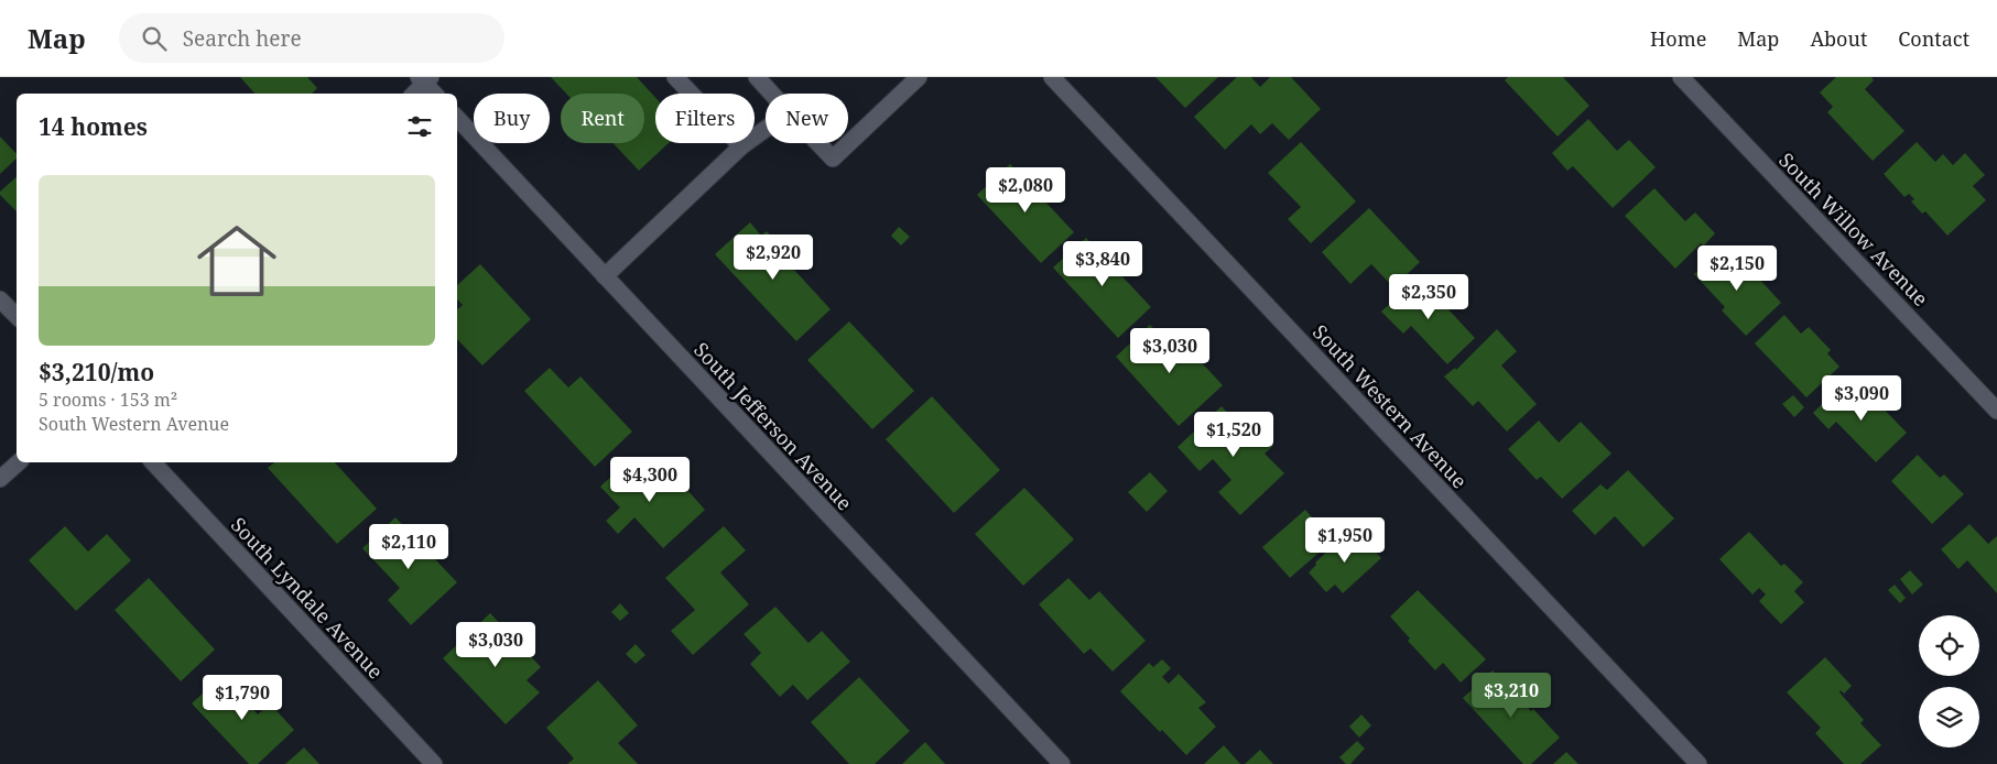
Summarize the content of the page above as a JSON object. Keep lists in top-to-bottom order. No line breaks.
{"streets":{"street":["South Willow Avenue","South Western Avenue","South Jefferson Avenue","South Lyndale Avenue"]},"page":{"header":"Map","search":"Search here","nav":["Home","Map","About","Contact"],"chip":["Buy","Rent","Filters","New"],"heading":"14 homes","list":[{"name":"$3,210/mo","note":"5 rooms · 153 m² · South Western Avenue"}],"price":["$2,080","$2,920","$3,840","$2,150","$2,350","$3,030","$3,090","$1,520","$4,300","$1,950","$2,110","$3,030","$3,210","$1,790"]}}
